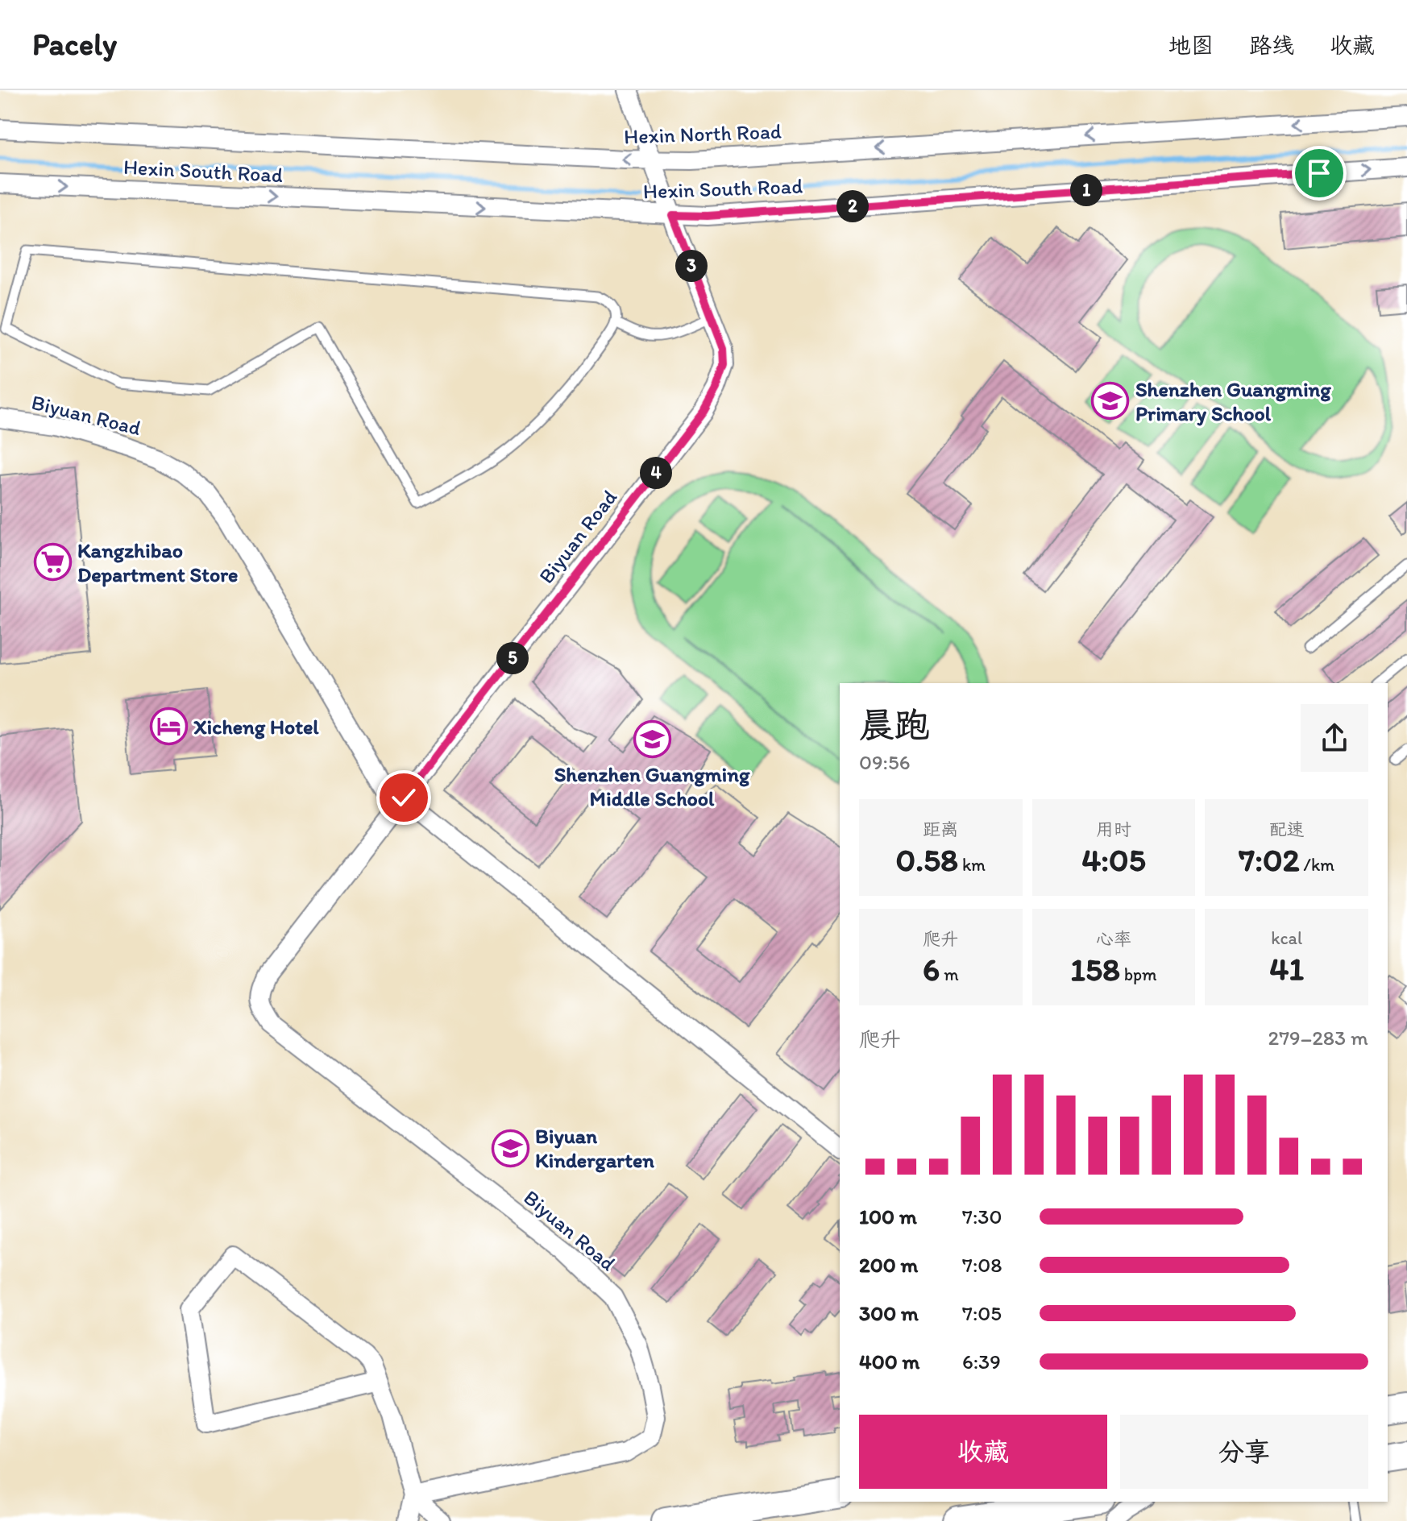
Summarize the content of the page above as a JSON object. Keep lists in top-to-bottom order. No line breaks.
{"streets":{"street":["Hexin North Road","Hexin South Road","Biyuan Road"]},"crossings":[["Hexin North Road","Biyuan Road"],["Hexin South Road","Biyuan Road"]],"one_way":["Hexin North Road","Hexin South Road"],"places":{"school or university":["Shenzhen Guangming Primary School","Shenzhen Guangming Middle School","Biyuan Kindergarten"],"supermarket":["Kangzhibao Department Store"],"hotel":["Xicheng Hotel"]},"page":{"header":"Pacely","nav":["地图","路线","收藏"],"pins":["1","2","3","4","5"],"heading":["晨跑","09:56"],"stats":[["距离","0.58 km"],["用时","4:05"],["配速","7:02 /km"],["爬升","6 m"],["心率","158 bpm"],["kcal","41"]],"chart":["爬升","279–283 m"],"list":[{"name":"100 m","note":"7:30"},{"name":"200 m","note":"7:08"},{"name":"300 m","note":"7:05"},{"name":"400 m","note":"6:39"}],"buttons":["收藏","分享"]}}
